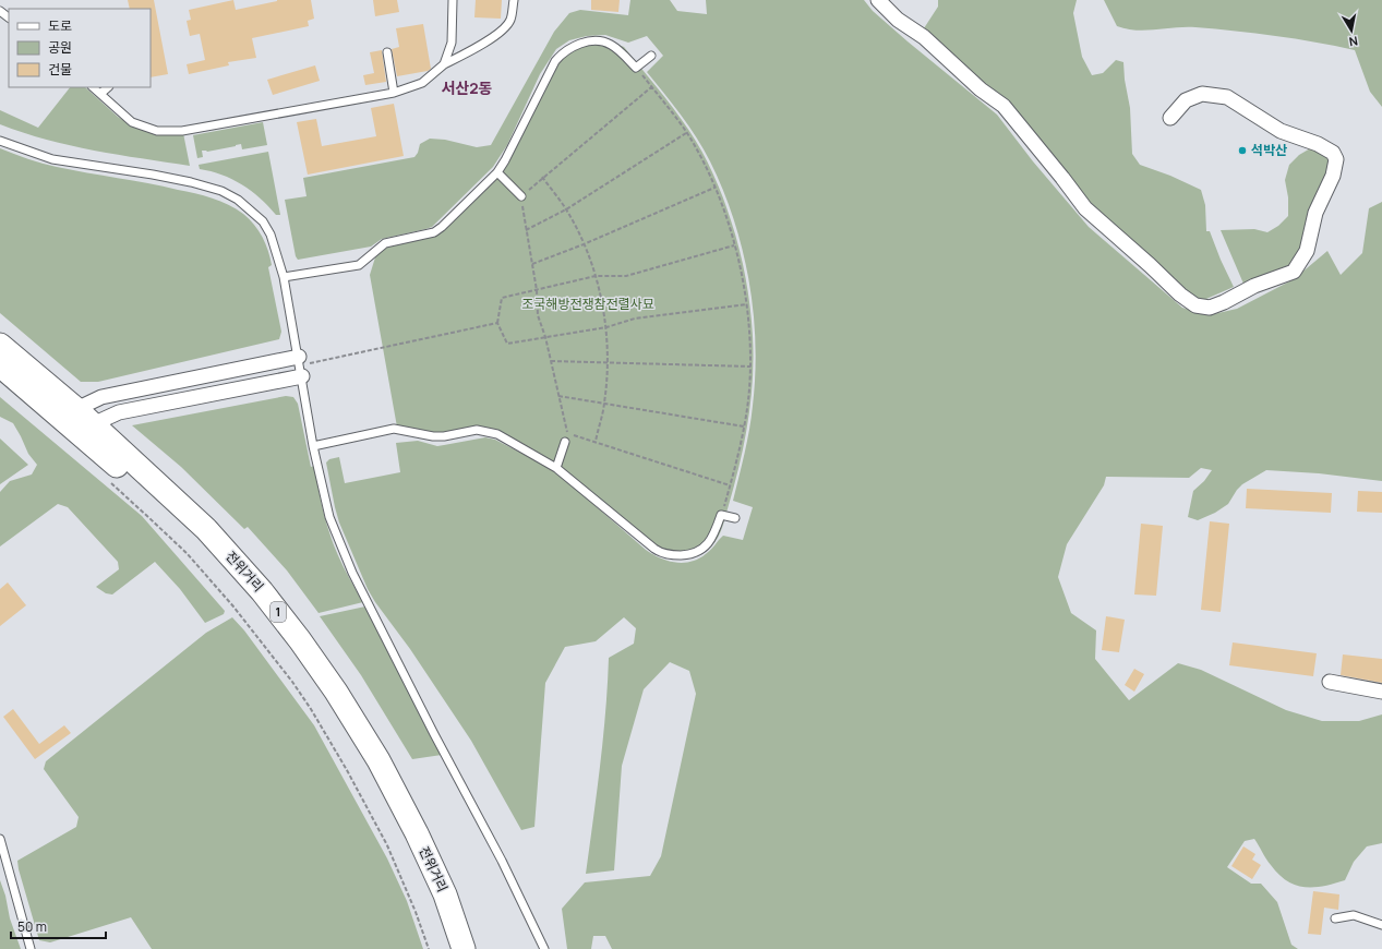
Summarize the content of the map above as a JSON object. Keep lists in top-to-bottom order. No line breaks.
{"streets":{"main road":["전위거리","1"]},"districts":["서산2동"],"parks":["조국해방전쟁참전렬사묘"],"places":["석박산"],"legend":["도로","공원","건물"],"scale_bar":"50 m","north":"bottom"}
